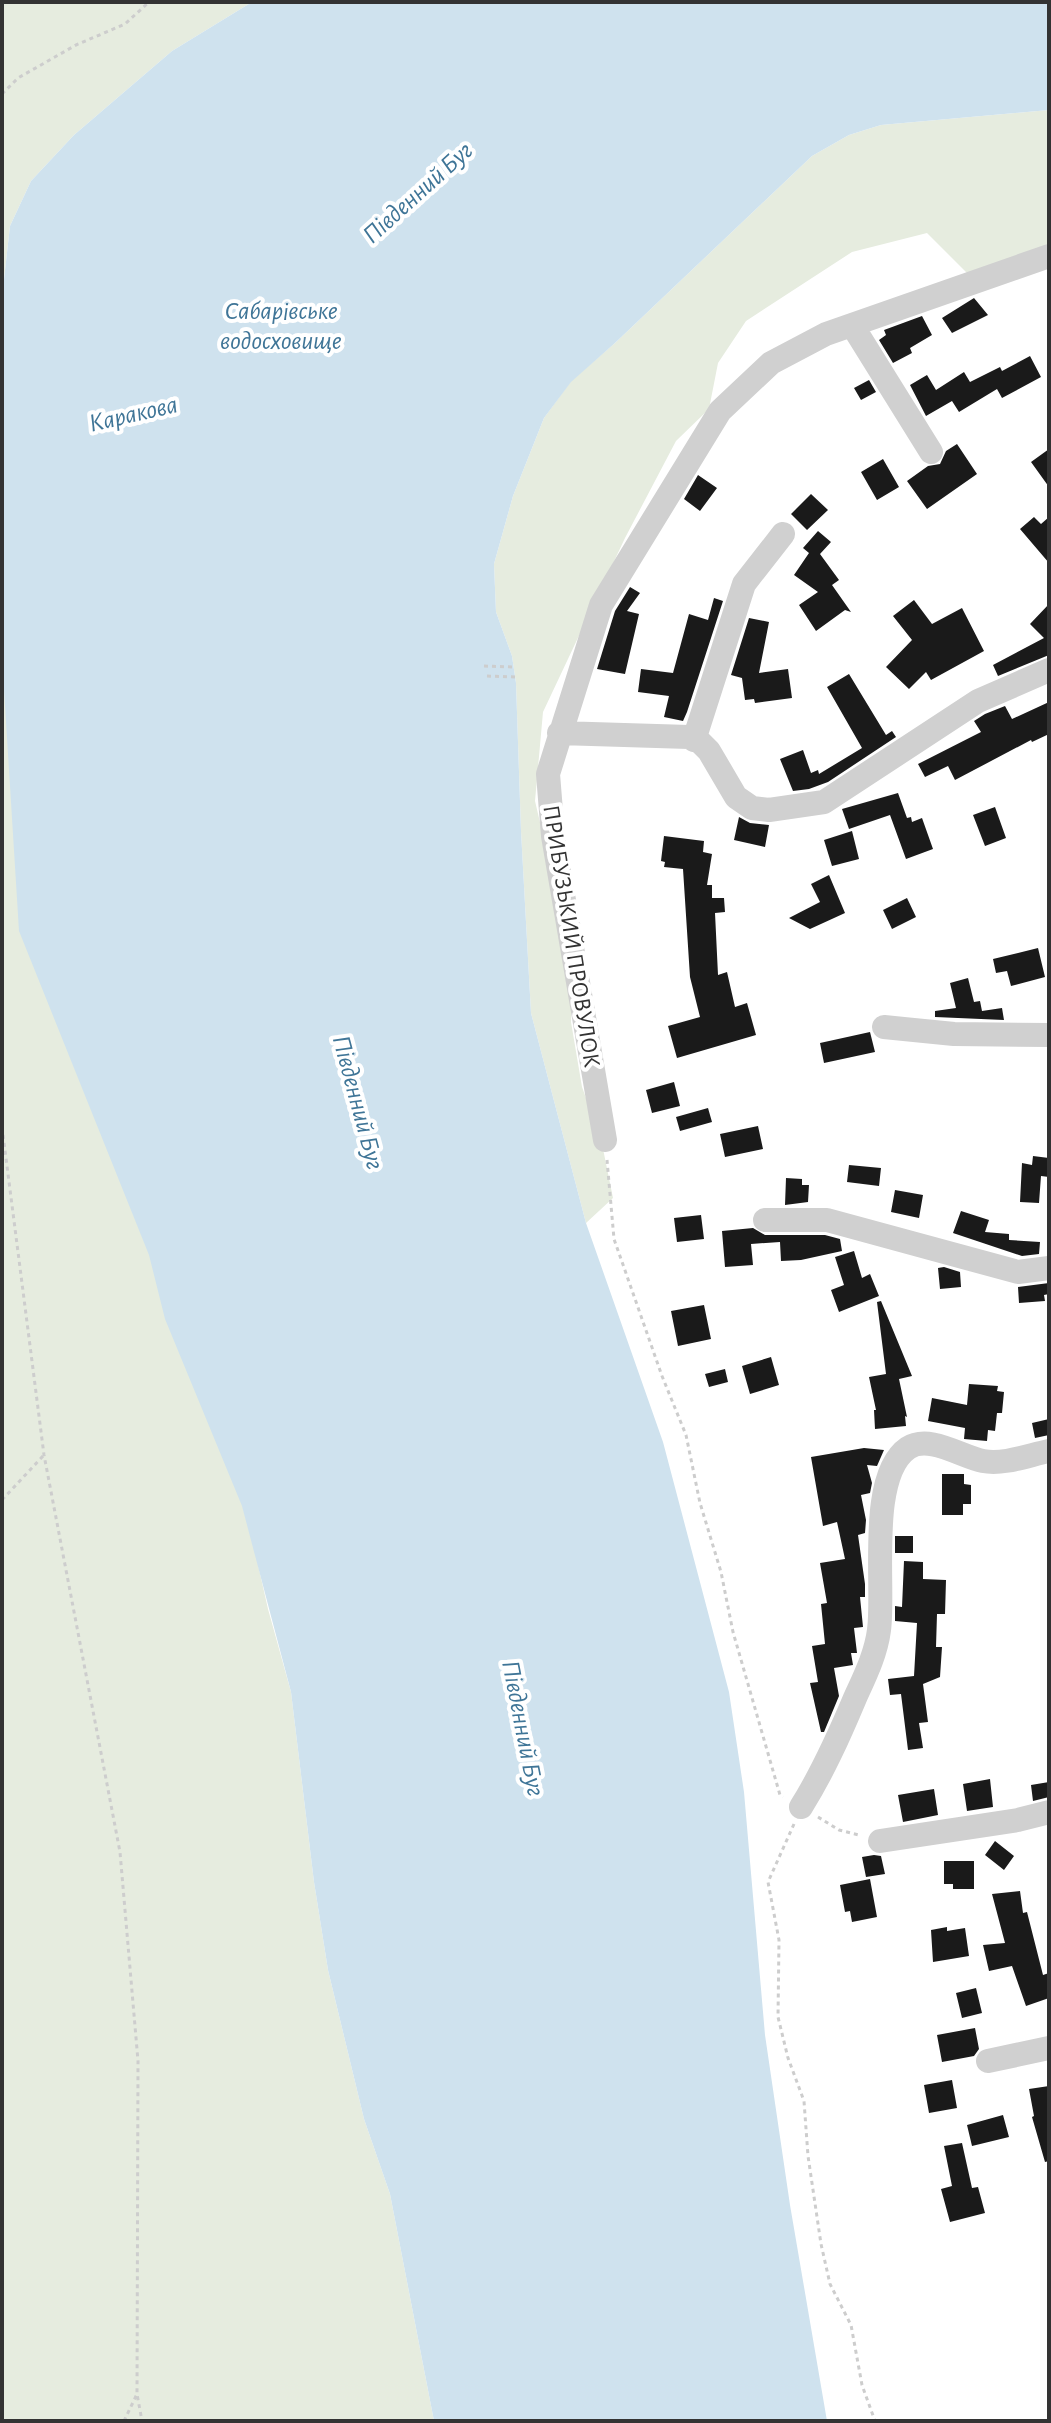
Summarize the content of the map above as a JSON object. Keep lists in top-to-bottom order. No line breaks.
{"streets":{"street":["ПРИБУЗЬКИЙ ПРОВУЛОК"]},"water":["Південний Буг","Сабарівське водосховище","Каракова"]}
